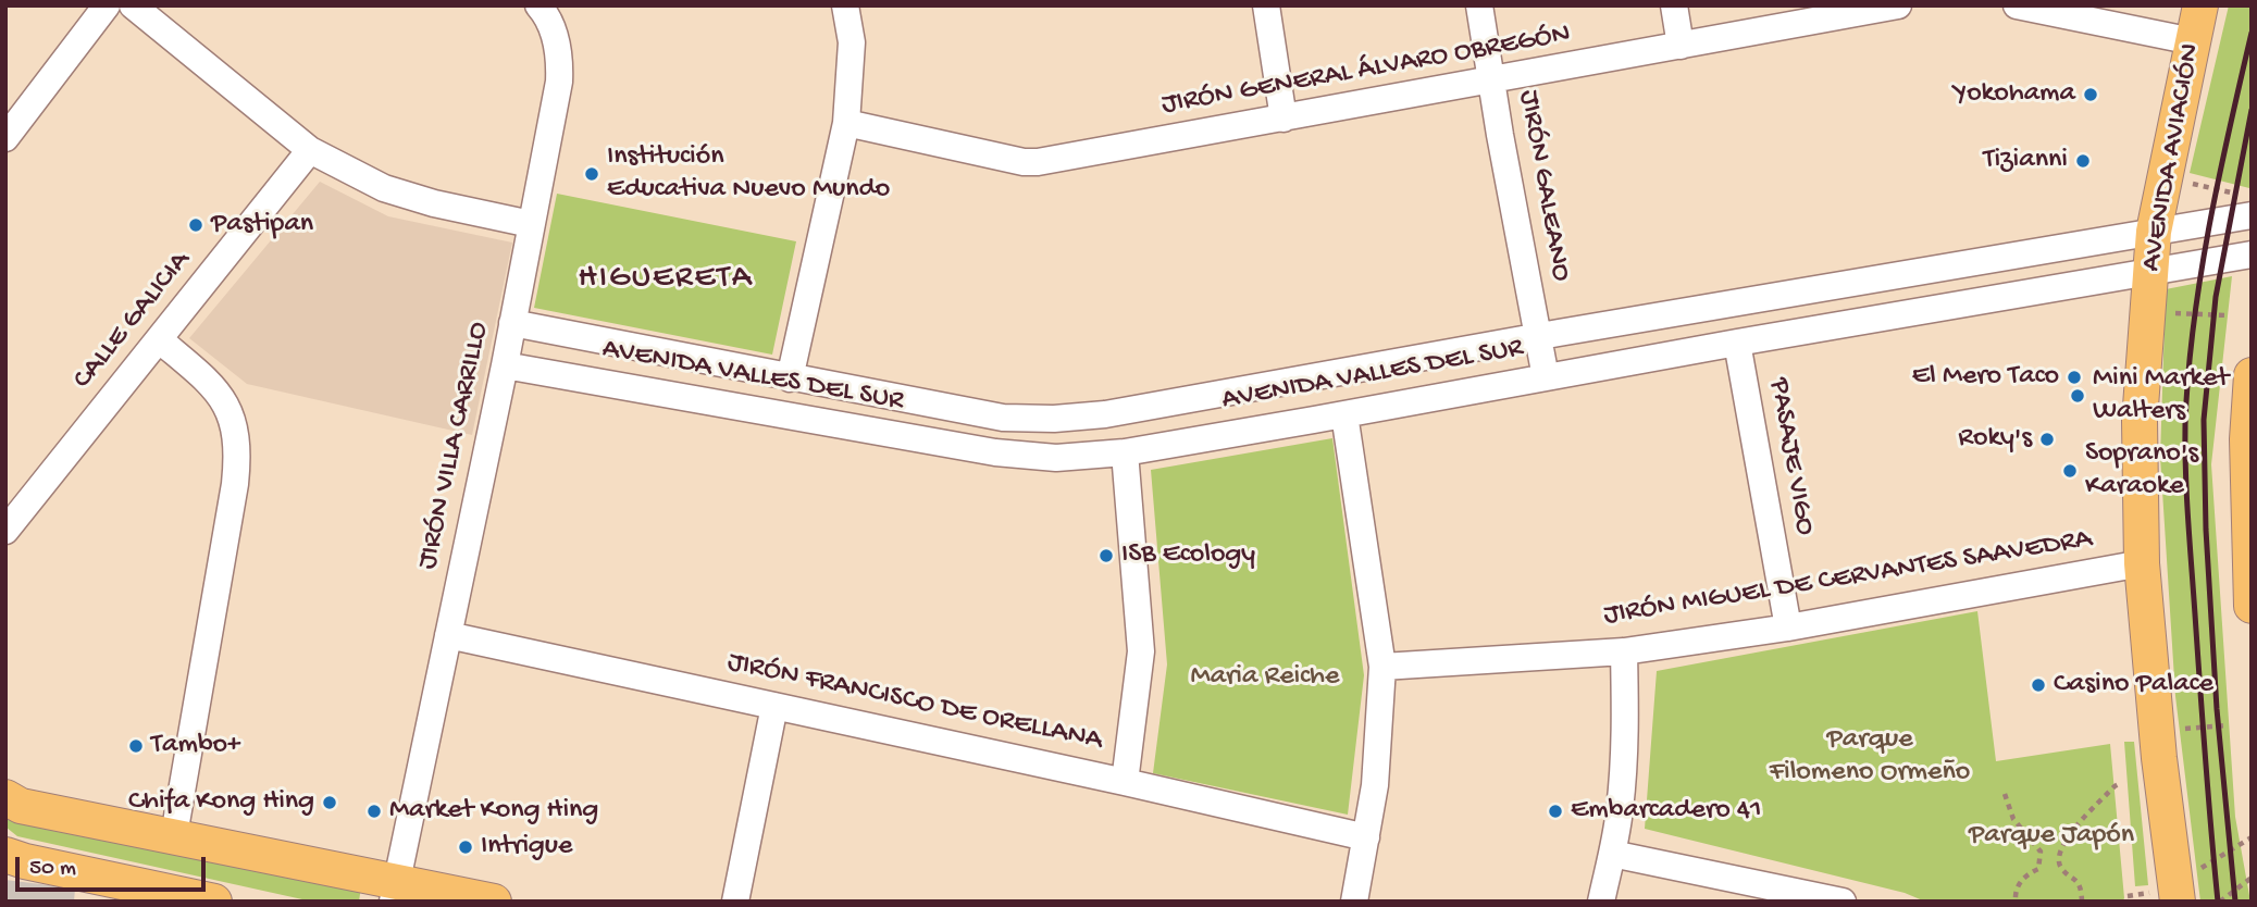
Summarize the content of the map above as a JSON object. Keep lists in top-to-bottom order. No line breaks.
{"streets":{"main road":["AVENIDA AVIACIÓN"],"street":["JIRÓN GENERAL ÁLVARO OBREGÓN","JIRÓN GALEANO","CALLE GALICIA","AVENIDA VALLES DEL SUR","JIRÓN VILLA CARRILLO","PASAJE VIGO","JIRÓN MIGUEL DE CERVANTES SAAVEDRA","JIRÓN FRANCISCO DE ORELLANA"]},"crossings":[["JIRÓN GENERAL ÁLVARO OBREGÓN","JIRÓN GALEANO"],["AVENIDA AVIACIÓN","AVENIDA VALLES DEL SUR"],["AVENIDA AVIACIÓN","JIRÓN MIGUEL DE CERVANTES SAAVEDRA"],["JIRÓN GALEANO","AVENIDA VALLES DEL SUR"],["AVENIDA VALLES DEL SUR","JIRÓN VILLA CARRILLO"],["AVENIDA VALLES DEL SUR","PASAJE VIGO"],["JIRÓN VILLA CARRILLO","JIRÓN FRANCISCO DE ORELLANA"],["PASAJE VIGO","JIRÓN MIGUEL DE CERVANTES SAAVEDRA"]],"districts":["HIGUERETA"],"parks":["Maria Reiche","Parque Filomeno Ormeño","Parque Japón"],"places":["Yokohama","Tizianni","Institución Educativa Nuevo Mundo","Pastipan","El Mero Taco","Mini Market Walters","Roky's","Soprano's Karaoke","ISB Ecology","Casino Palace","Tambo+","Chifa Kong Hing","Market Kong Hing","Embarcadero 41","Intrigue"],"scale_bar":"50 m"}
